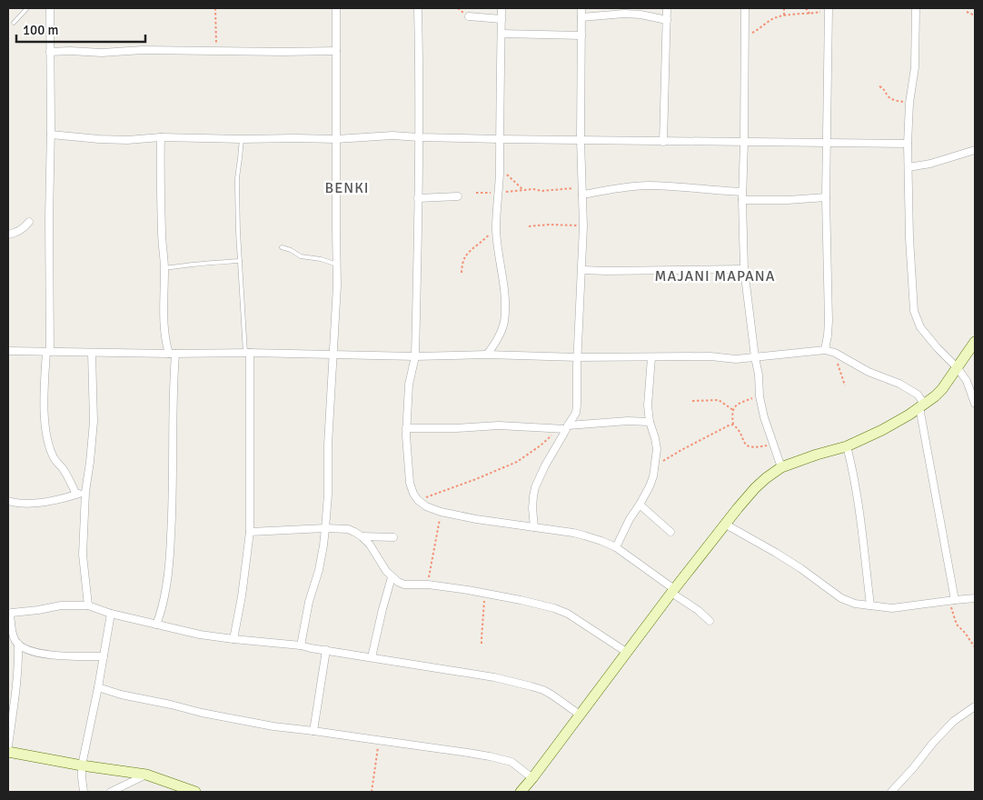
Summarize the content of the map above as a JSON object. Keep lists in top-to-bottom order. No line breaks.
{"districts":["BENKI","MAJANI MAPANA"],"scale_bar":"100 m"}
